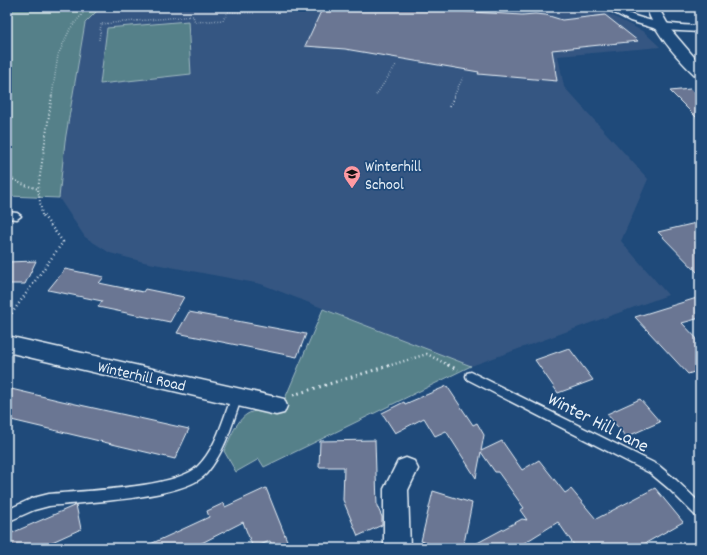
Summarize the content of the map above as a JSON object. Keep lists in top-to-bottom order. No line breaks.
{"streets":{"street":["Winterhill Road"],"lane":["Winter Hill Lane"]},"places":{"school or university":["Winterhill School"]}}
